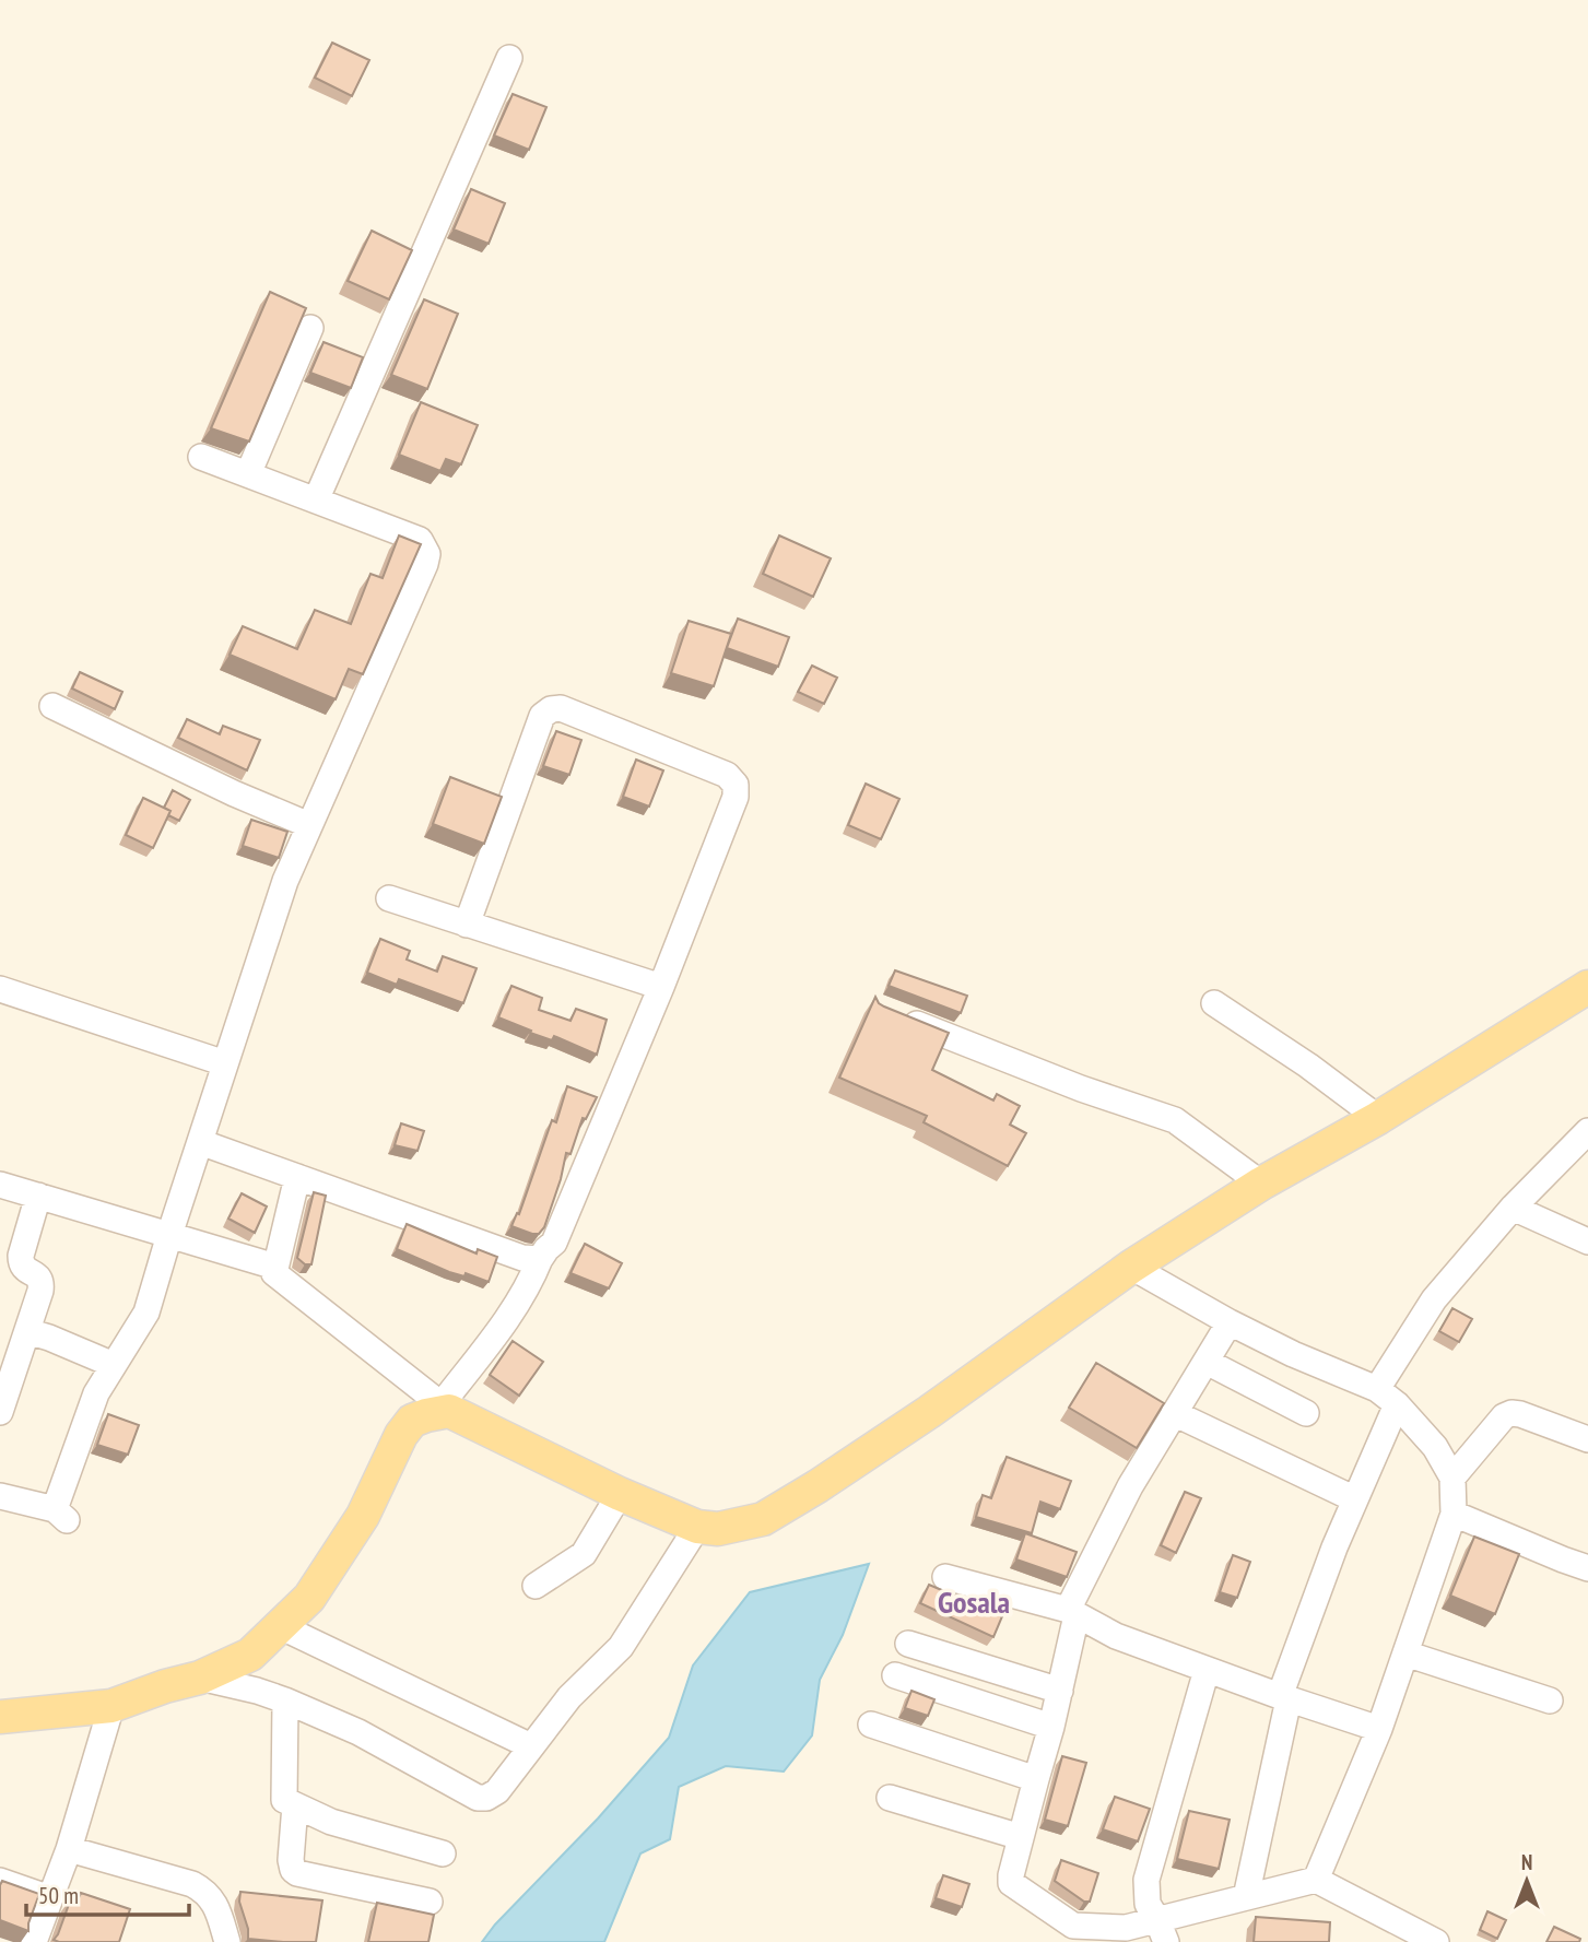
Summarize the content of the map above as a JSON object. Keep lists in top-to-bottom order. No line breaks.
{"districts":["Gosala"],"scale_bar":"50 m","north":"top"}
